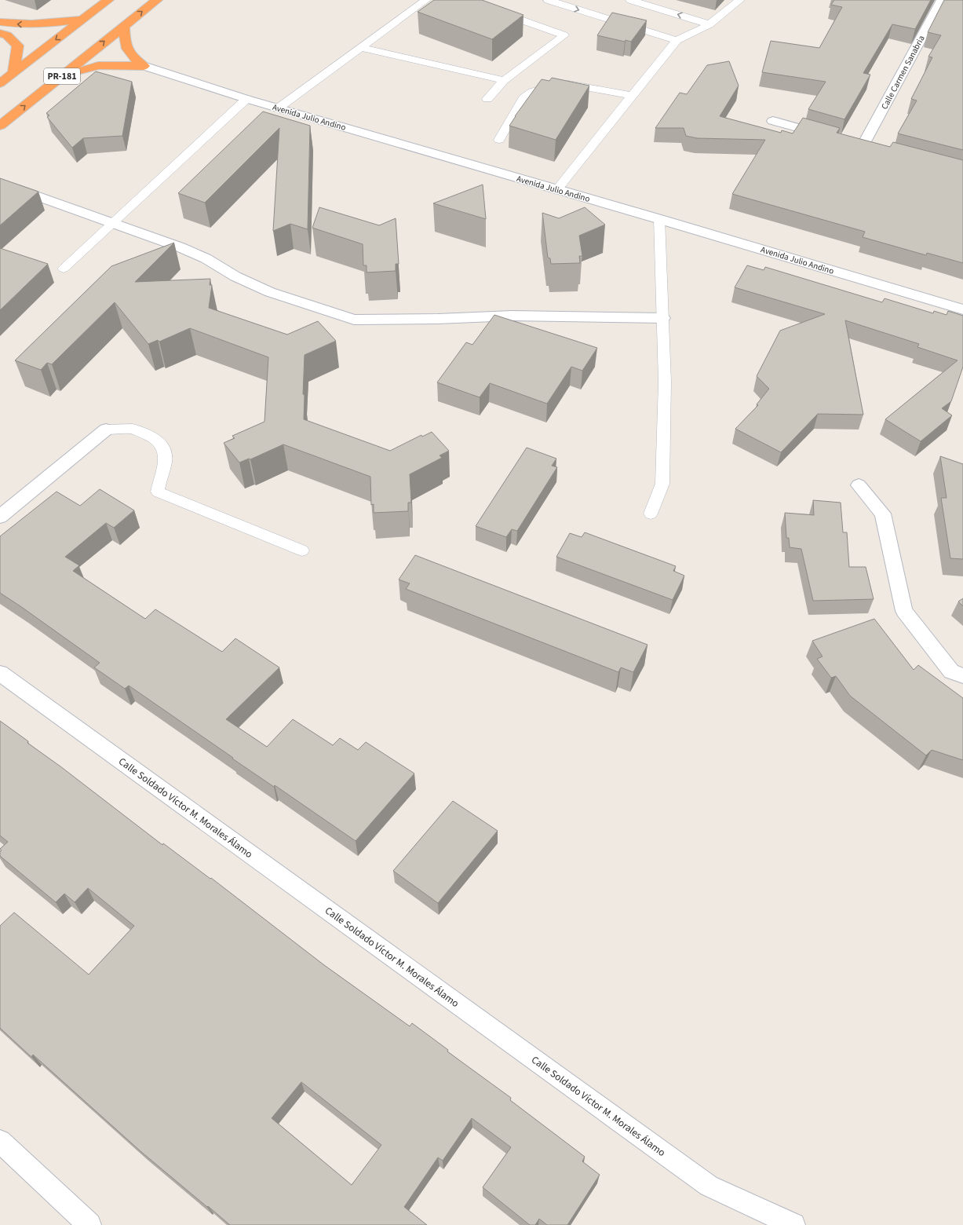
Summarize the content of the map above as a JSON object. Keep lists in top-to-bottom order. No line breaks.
{"streets":{"highway":["PR-181"],"street":["Calle Carmen Sanabria","Avenida Julio Andino","Calle Soldado Víctor M. Morales Álamo"]}}
